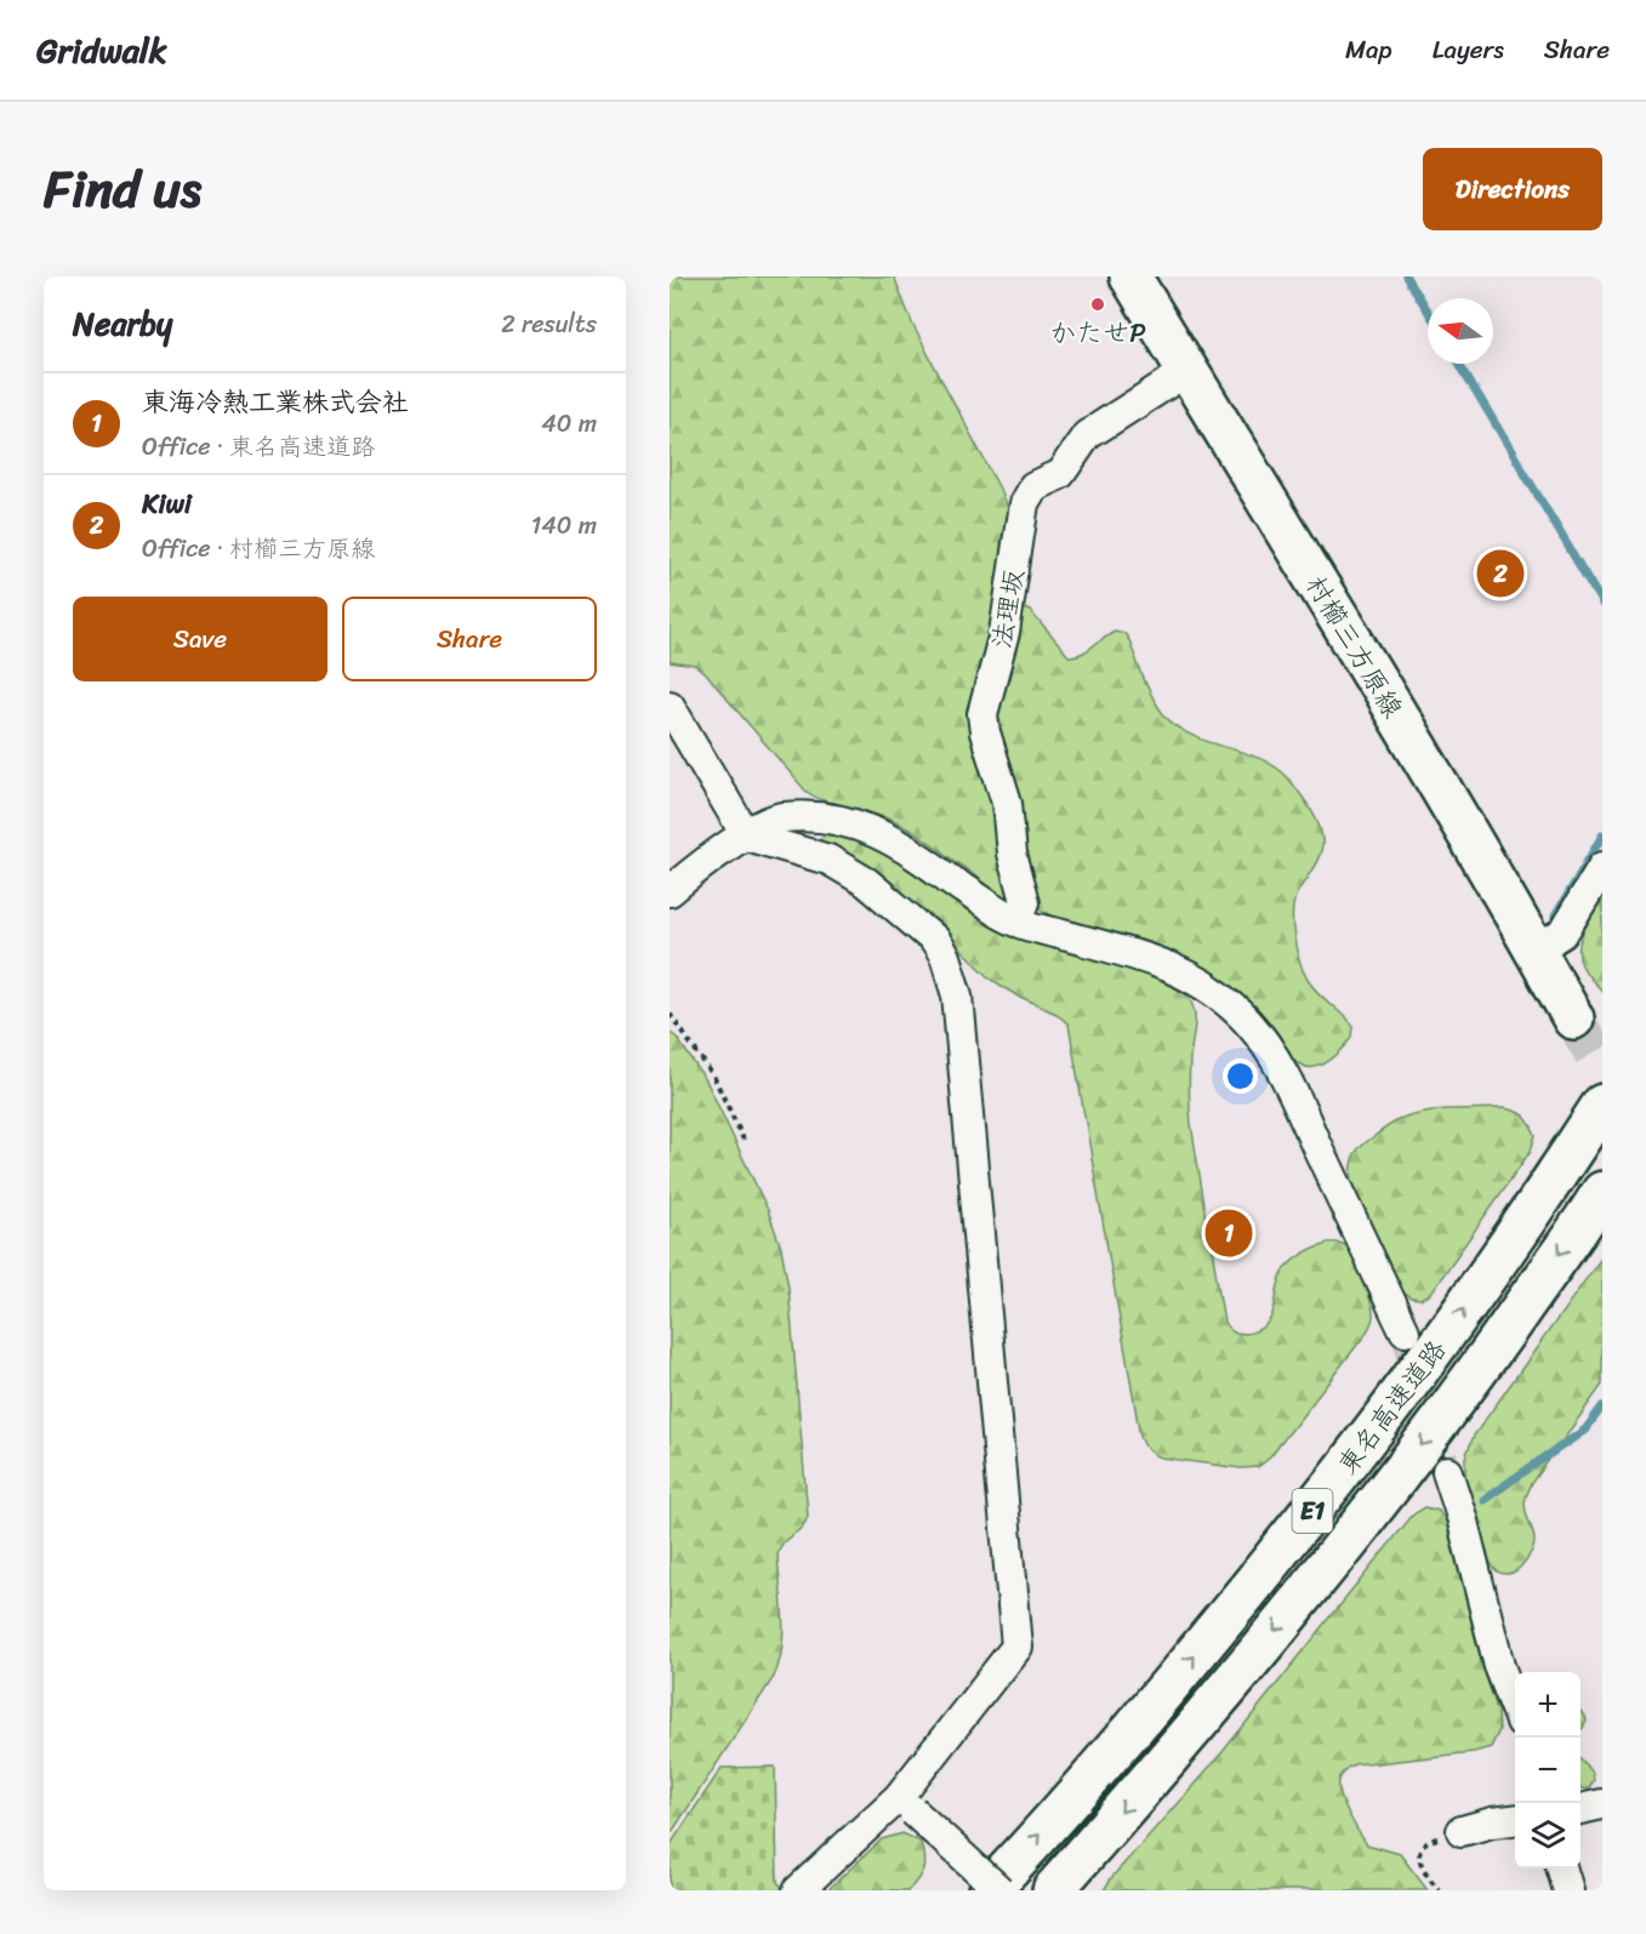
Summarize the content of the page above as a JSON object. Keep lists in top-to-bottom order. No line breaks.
{"streets":{"main road":["村櫛三方原線","東名高速道路","E1"],"street":["法理坂"]},"crossings":[["法理坂","村櫛三方原線"]],"places":["かたせP"],"north":"left","page":{"header":"Gridwalk","nav":["Map","Layers","Share"],"title":"Find us","buttons":["Directions",["Save","Share"]],"heading":["Nearby","2 results"],"list":[{"mark":"1","name":"東海冷熱工業株式会社","note":"Office · 東名高速道路","value":"40 m"},{"mark":"2","name":"Kiwi","note":"Office · 村櫛三方原線","value":"140 m"}],"pins":["2","1"],"map_buttons":["+","−"]}}
